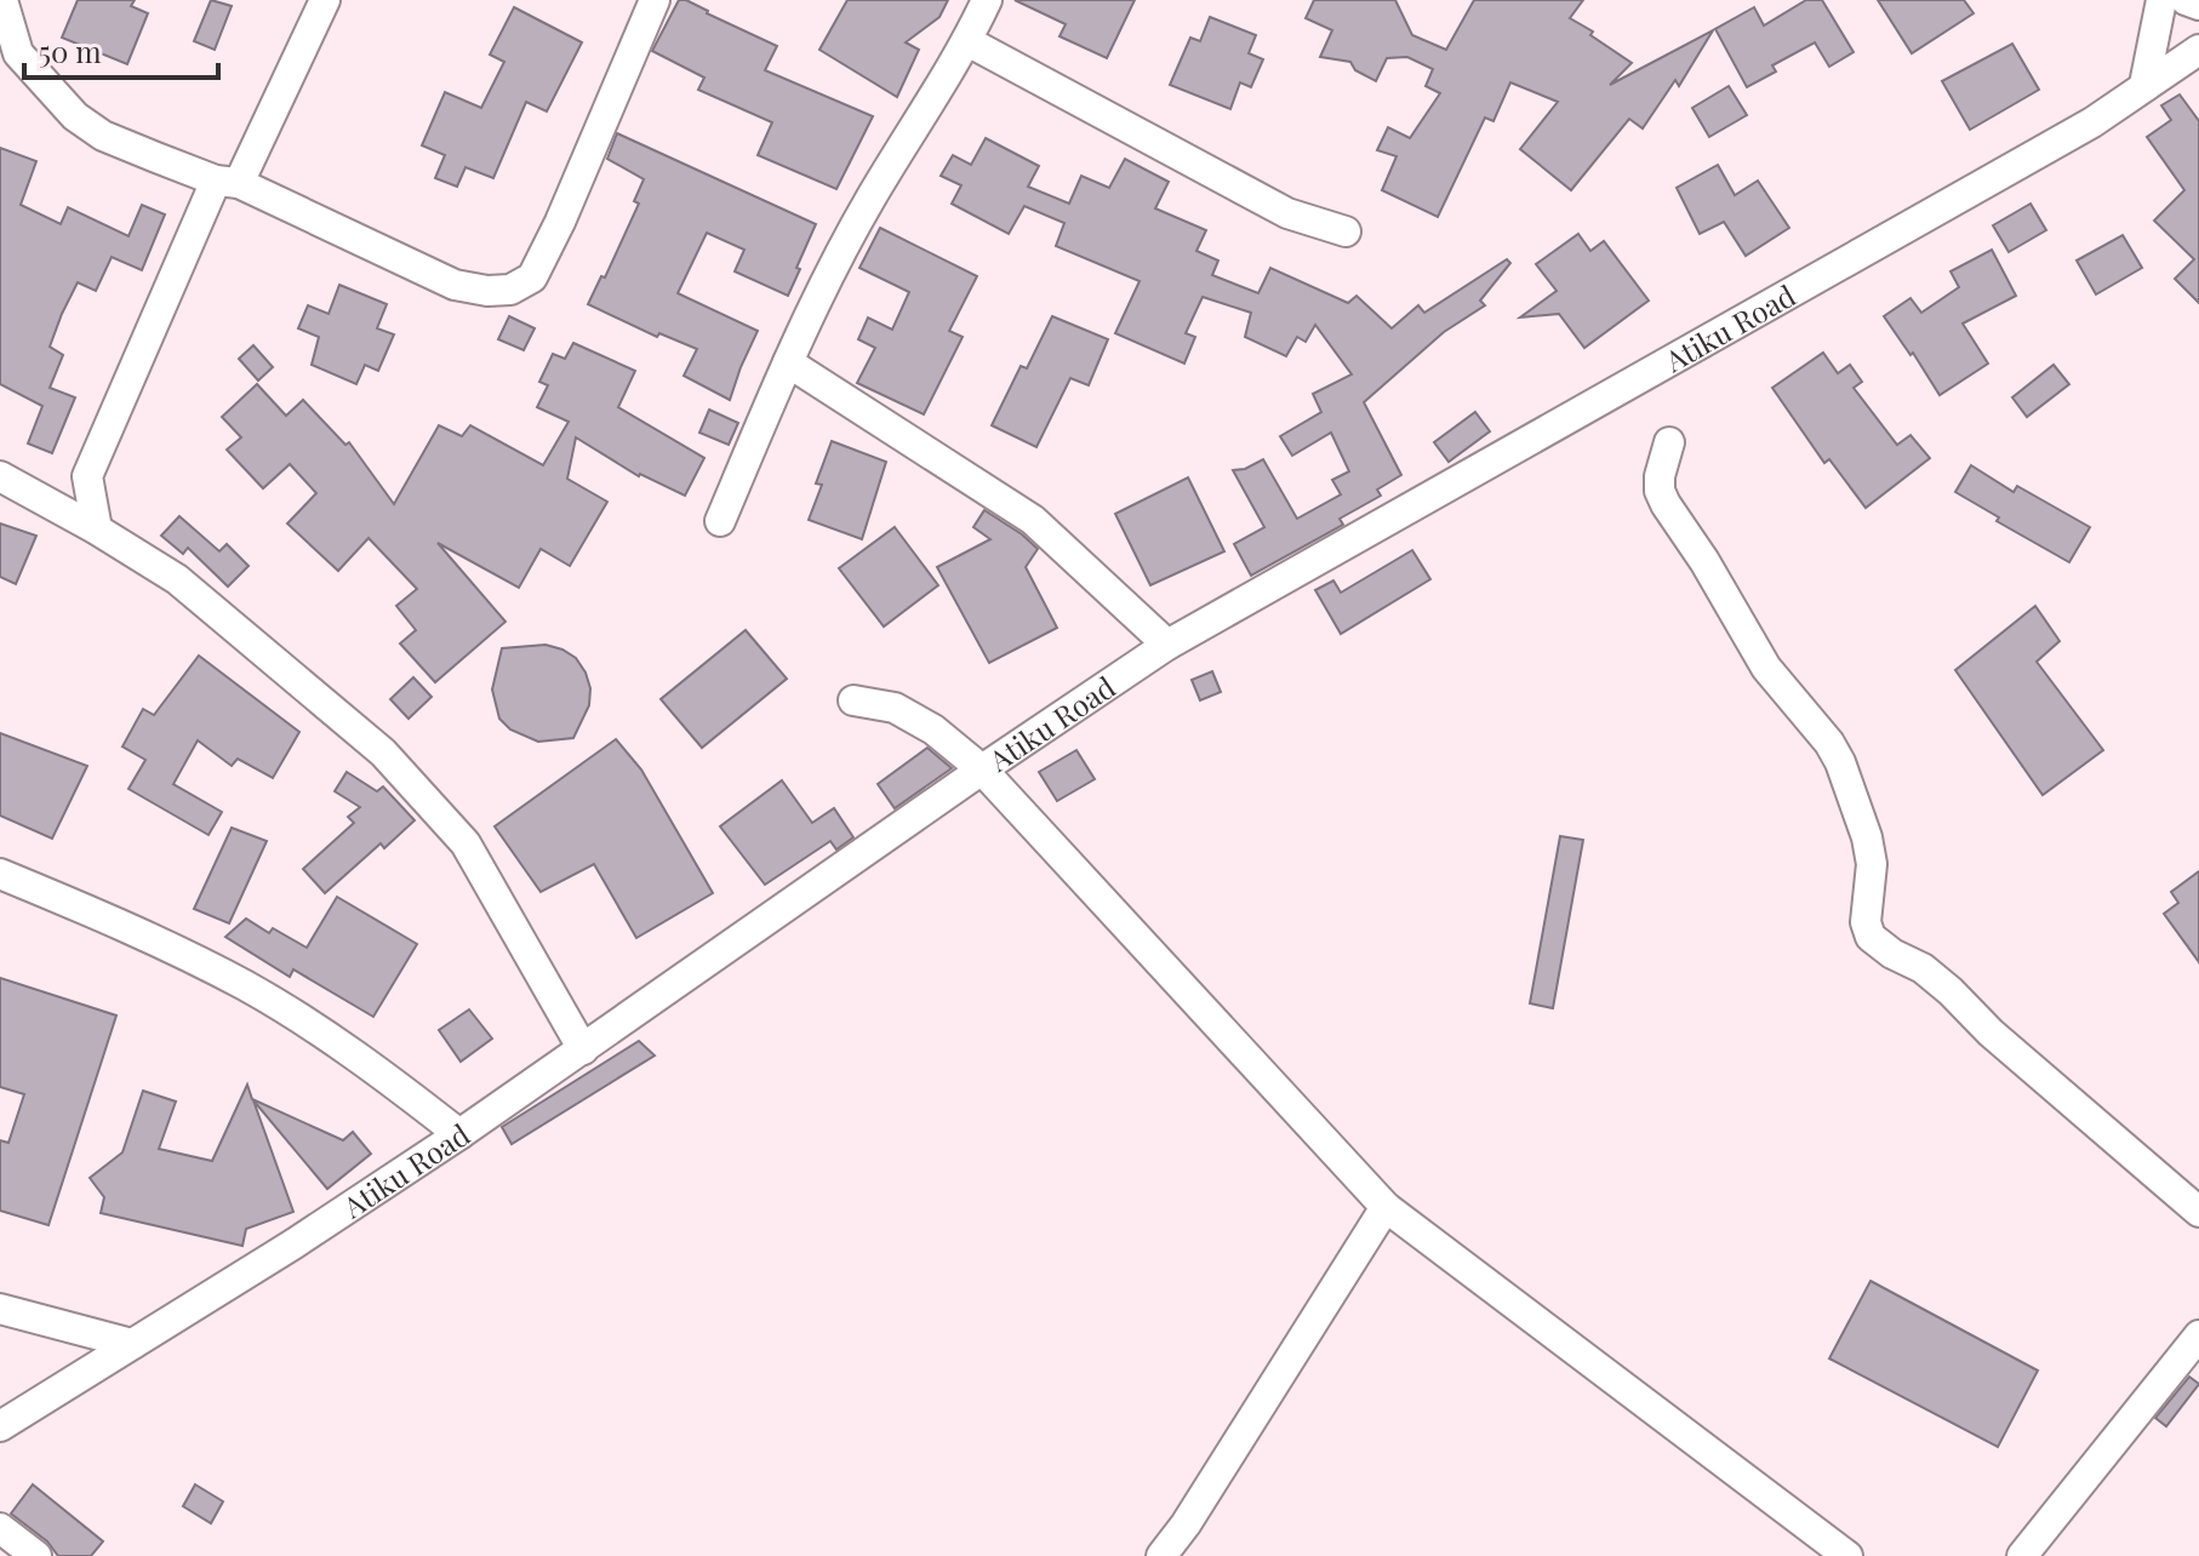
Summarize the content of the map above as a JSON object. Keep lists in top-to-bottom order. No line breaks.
{"streets":{"street":["Atiku Road"]},"scale_bar":"50 m"}
